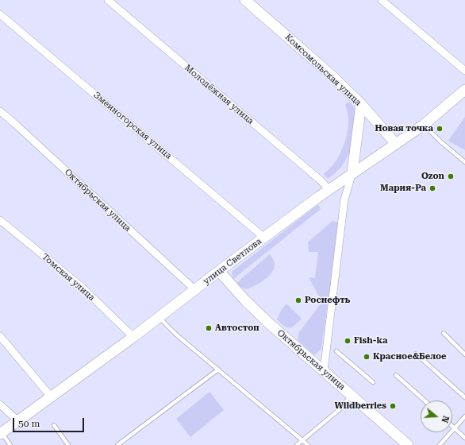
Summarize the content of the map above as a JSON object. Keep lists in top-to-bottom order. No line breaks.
{"streets":{"main road":["Комсомольская улица","Октябрьская улица","улица Светлова"],"street":["Молодёжная улица","Змеиногорская улица","Томская улица"]},"crossings":[["Комсомольская улица","улица Светлова"],["Молодёжная улица","улица Светлова"],["Змеиногорская улица","улица Светлова"],["Октябрьская улица","улица Светлова"],["улица Светлова","Томская улица"]],"places":["Новая точка","Ozon","Мария-Ра","Роснефть","Автостоп","Fish-ka","Красное&Белое","Wildberries"],"scale_bar":"50 m","north":"right"}
